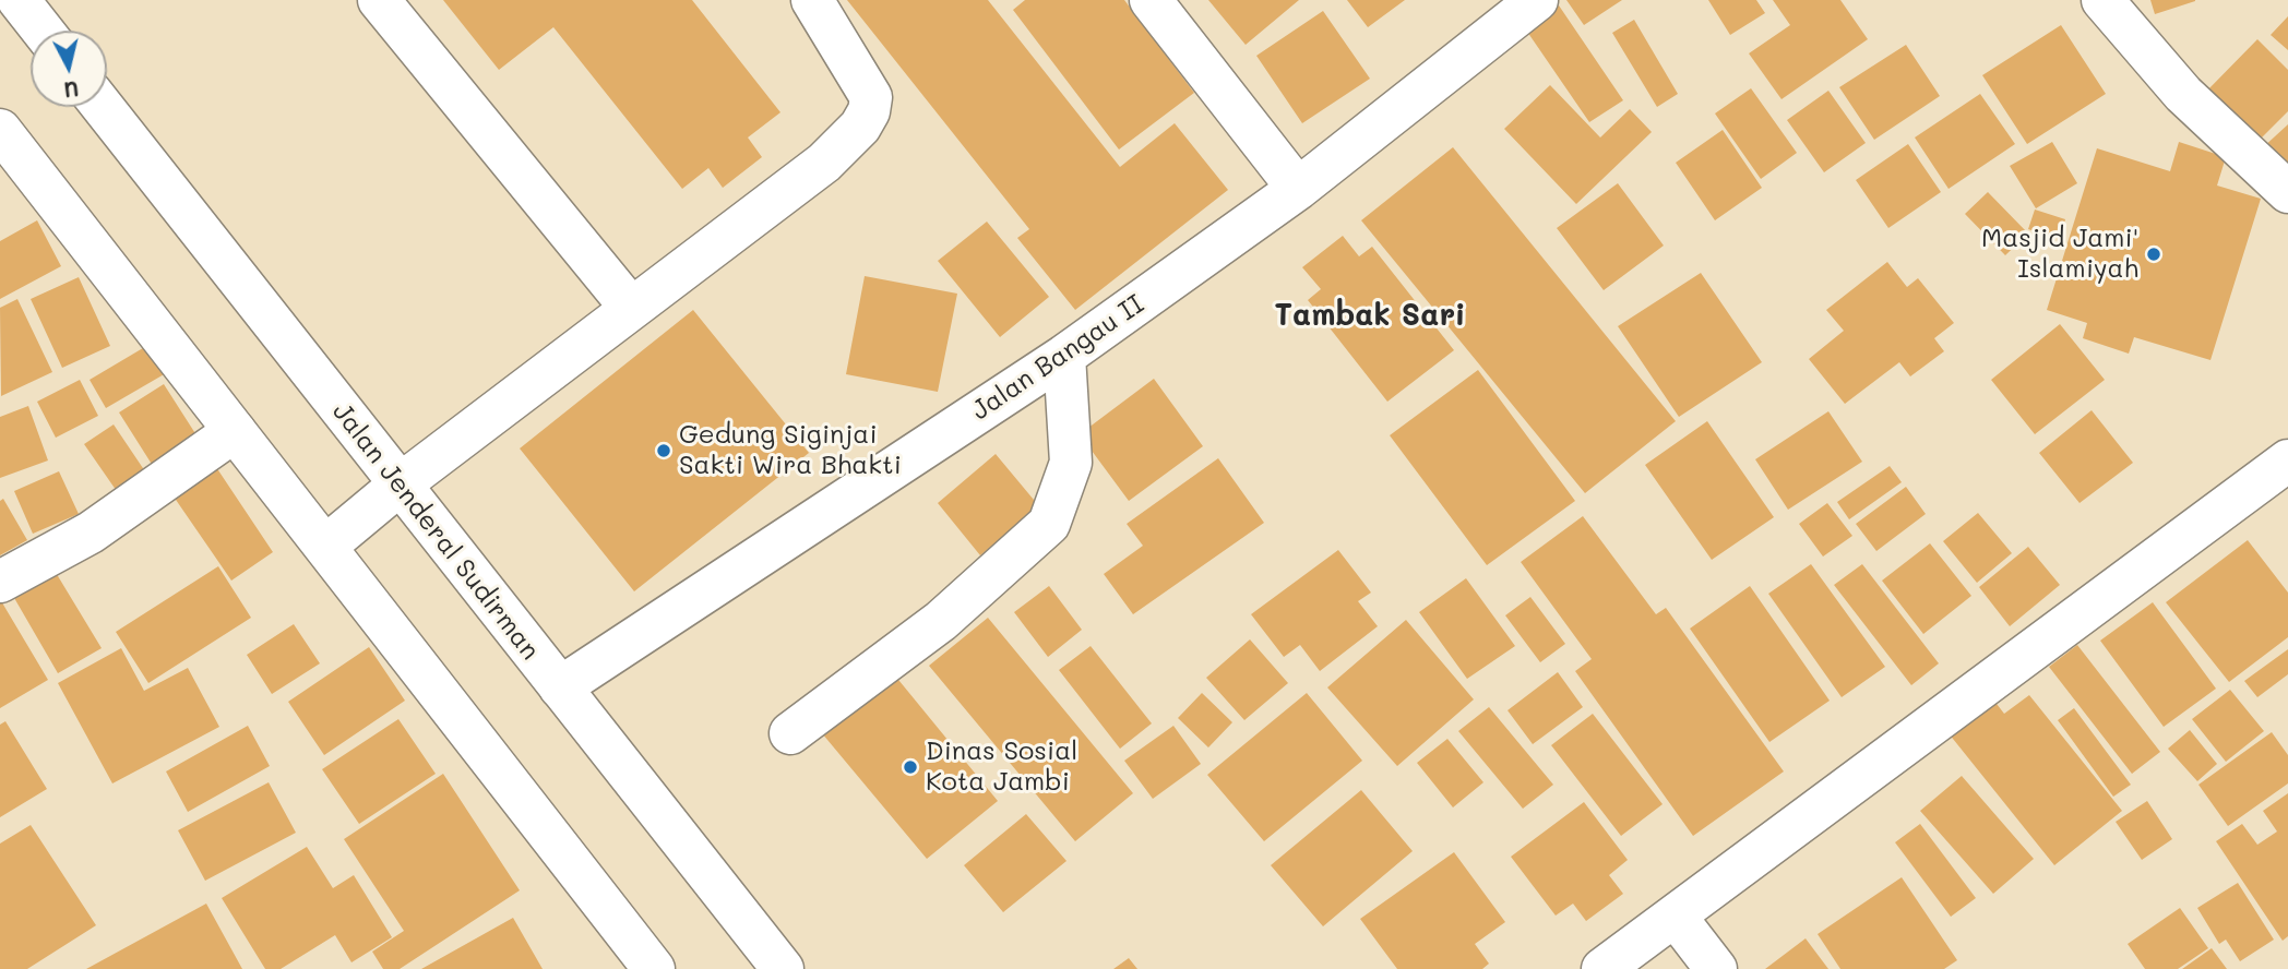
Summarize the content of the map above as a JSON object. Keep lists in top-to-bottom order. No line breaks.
{"streets":{"main road":["Jalan Bangau II","Jalan Jenderal Sudirman"]},"crossings":[["Jalan Bangau II","Jalan Jenderal Sudirman"]],"districts":["Tambak Sari"],"places":["Masjid Jami' Islamiyah","Gedung Siginjai Sakti Wira Bhakti","Dinas Sosial Kota Jambi"],"north":"bottom"}
